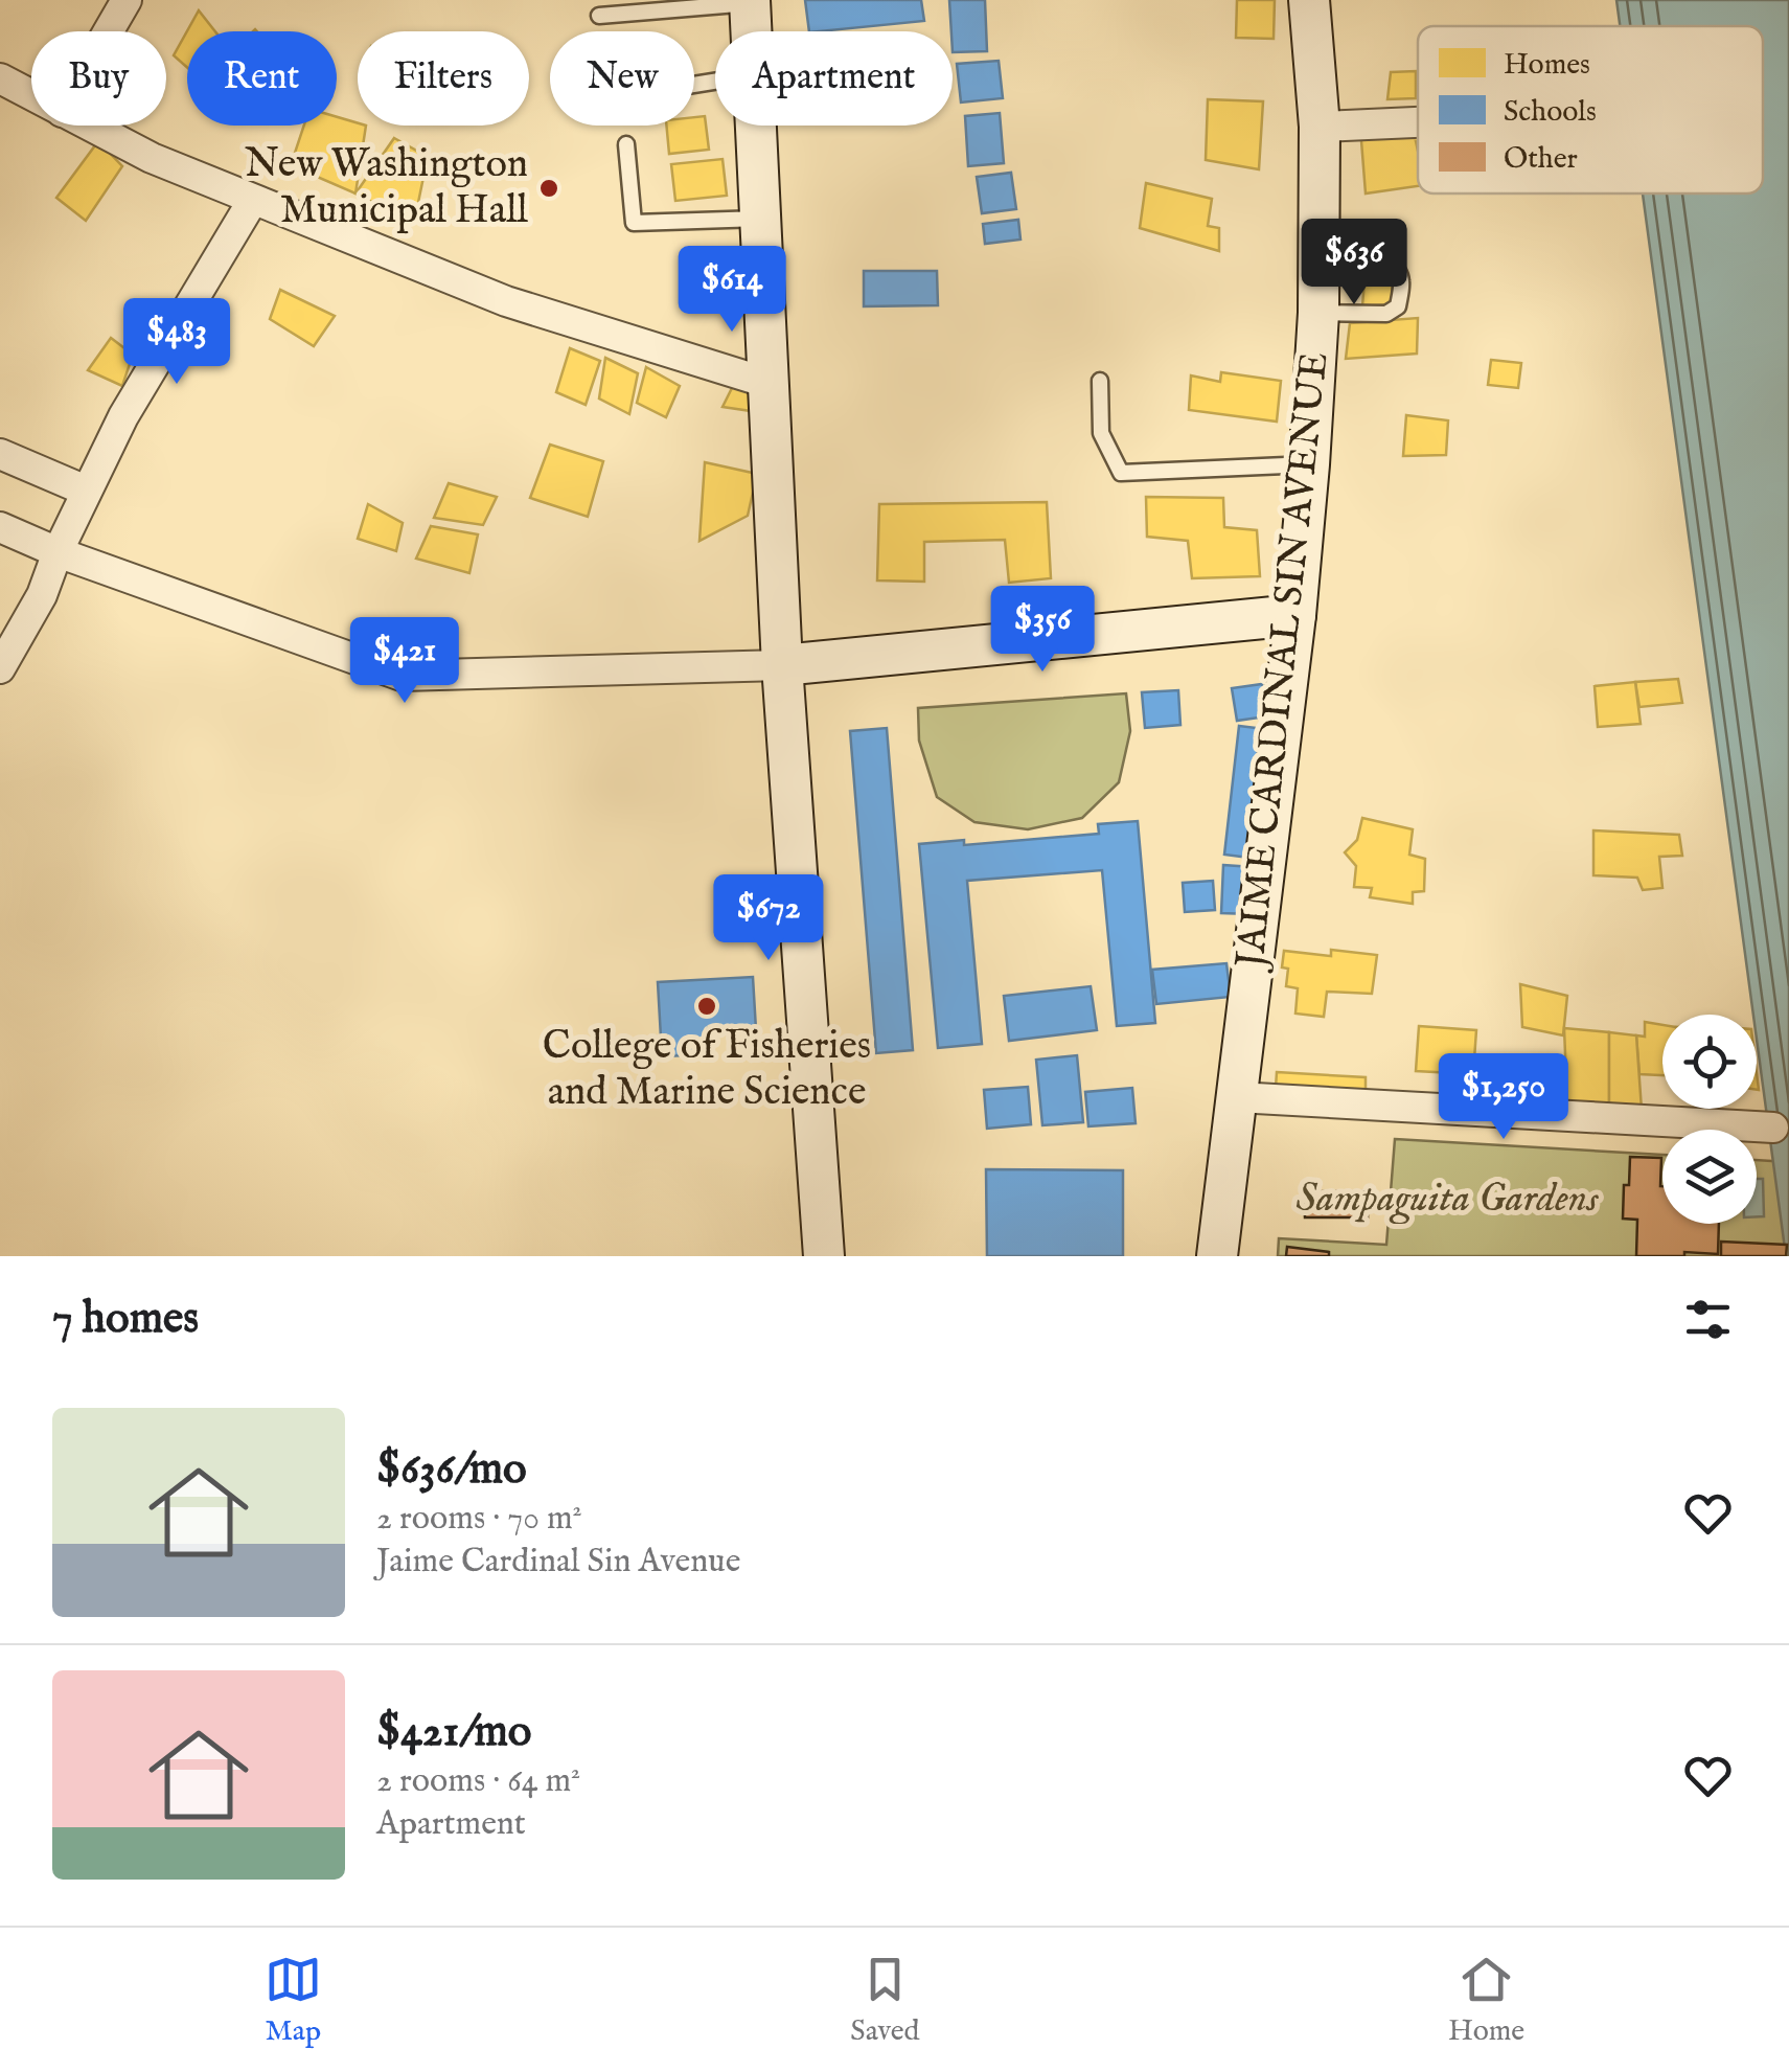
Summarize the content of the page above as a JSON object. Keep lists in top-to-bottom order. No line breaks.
{"streets":{"main road":["JAIME CARDINAL SIN AVENUE"]},"parks":["Sampaguita Gardens"],"places":["New Washington Municipal Hall","College of Fisheries and Marine Science"],"legend":["Homes","Schools","Other"],"page":{"chip":["Buy","Rent","Filters","New","Apartment"],"price":["$636","$614","$483","$356","$421","$672","$1,250"],"heading":"7 homes","list":[{"name":"$636/mo","note":"2 rooms · 70 m² · Jaime Cardinal Sin Avenue"},{"name":"$421/mo","note":"2 rooms · 64 m² · Apartment"}],"tabs":["Map","Saved","Home"]}}
